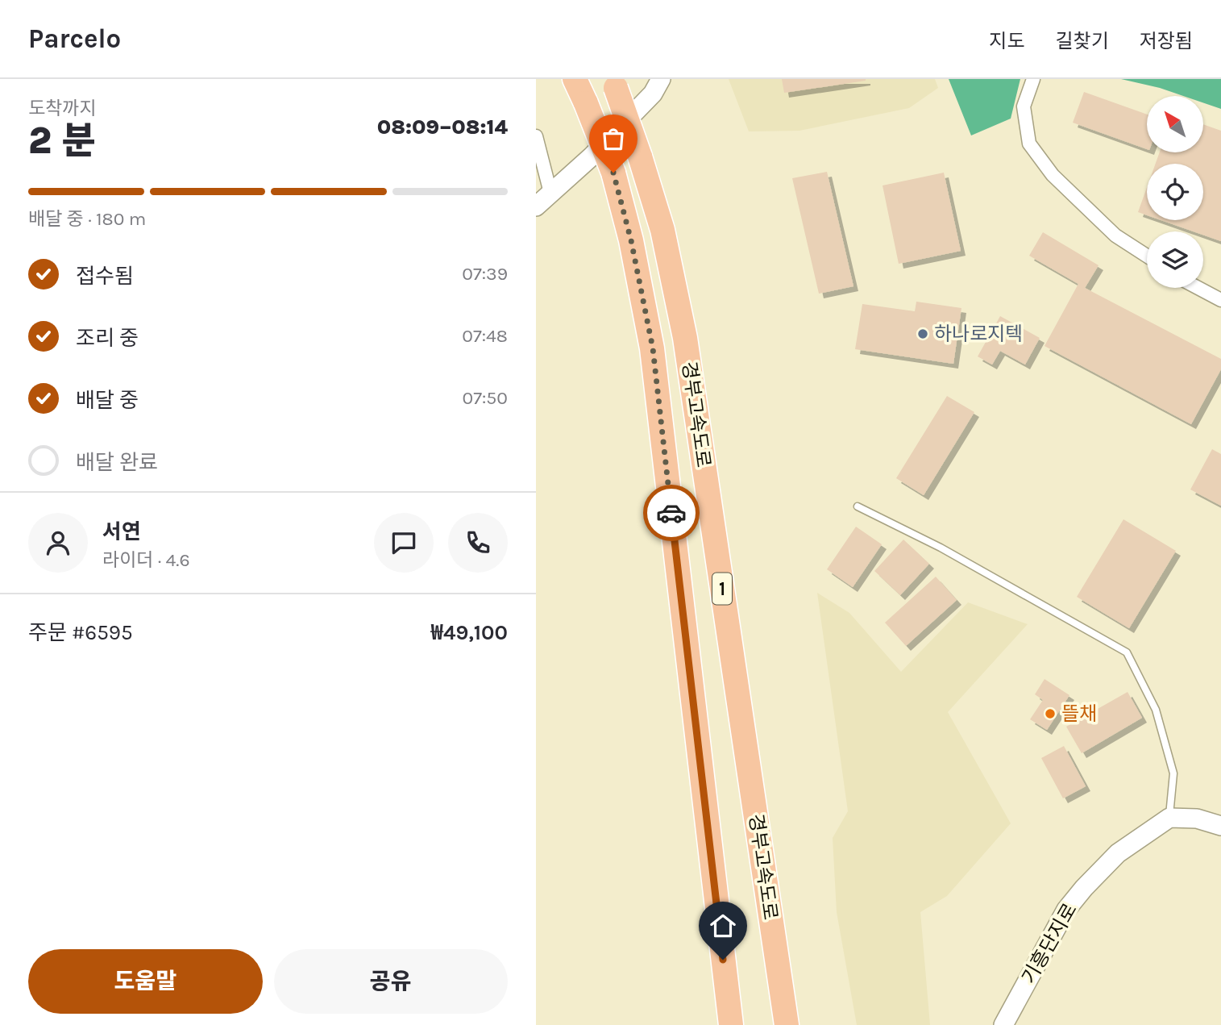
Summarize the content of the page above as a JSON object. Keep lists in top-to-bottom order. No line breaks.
{"streets":{"highway":["경부고속도로","1"],"street":["기흥단지로"]},"places":["하나로지텍","뜰채"],"north":"top left","page":{"header":"Parcelo","nav":["지도","길찾기","저장됨"],"heading":["2 분","도착까지","08:09–08:14"],"panel":["서연","라이더 · 4.6","주문 #6595","₩49,100"],"bar":"배달 중 · 180 m","list":[["접수됨","07:39"],["조리 중","07:48"],["배달 중","07:50"],"배달 완료"],"buttons":["도움말","공유"]}}
